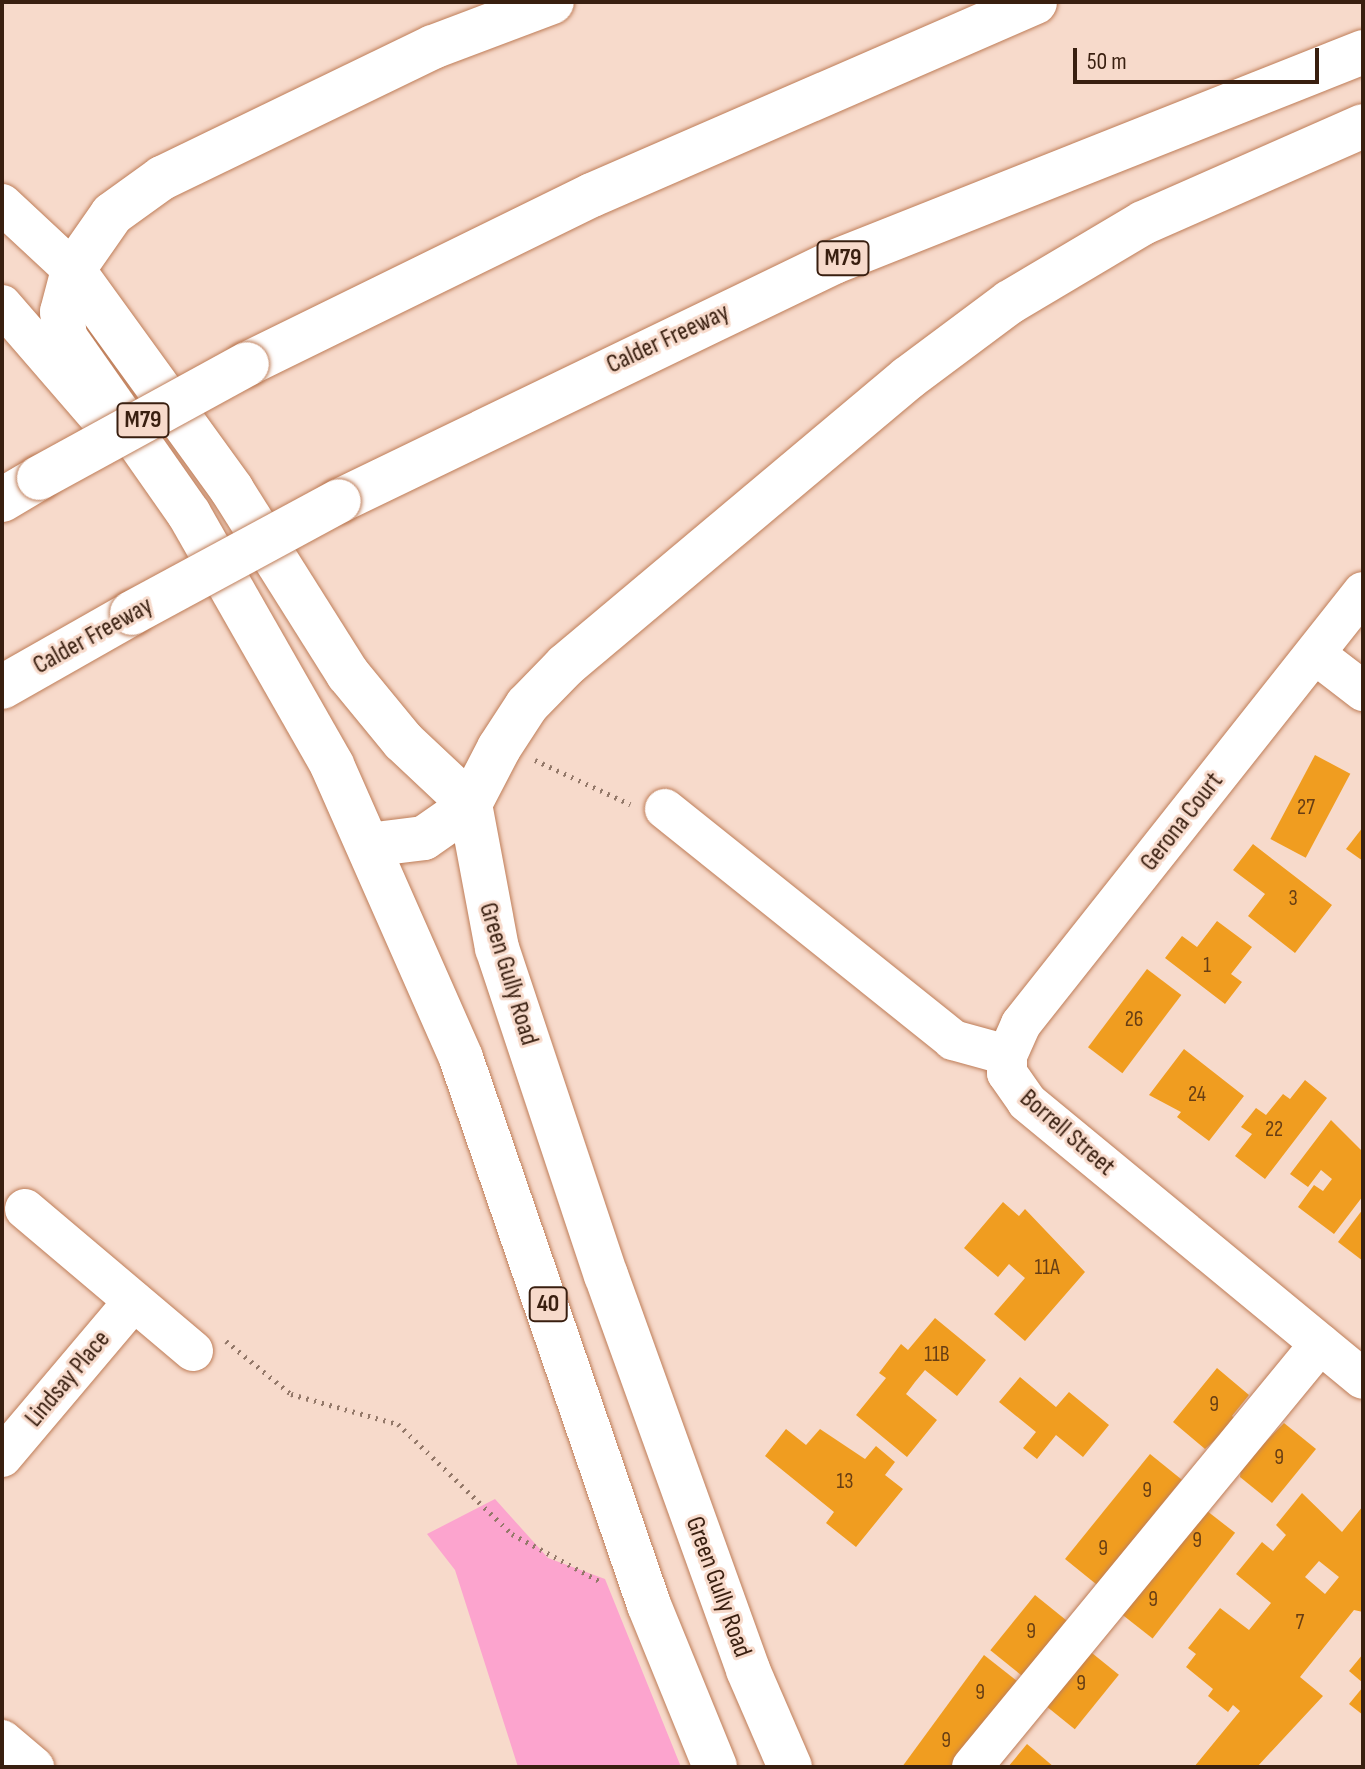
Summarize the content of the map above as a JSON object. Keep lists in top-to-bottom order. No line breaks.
{"streets":{"main road":["M79","Calder Freeway","Green Gully Road","40"],"street":["Gerona Court","Borrell Street","Lindsay Place"]},"crossings":[["Gerona Court","Borrell Street"]],"house_numbers":["27","3","1","26","24","22","11A","11B","9","9","13","9","9","9","9","7","9","9","9","9"],"scale_bar":"50 m"}
